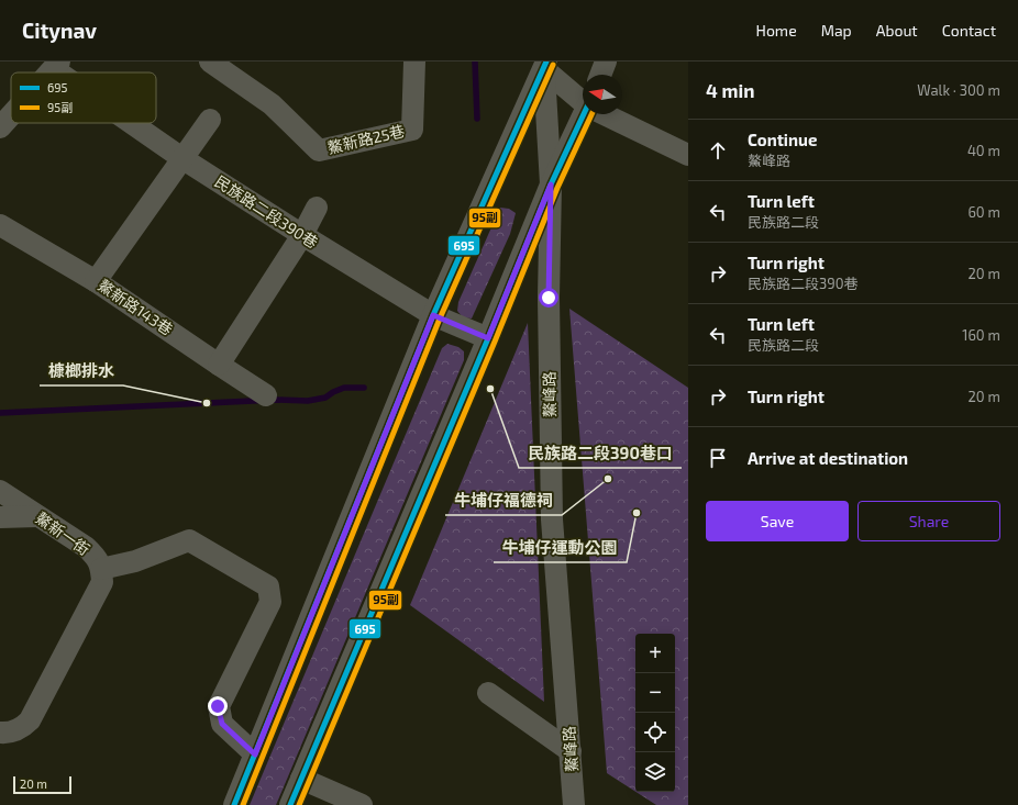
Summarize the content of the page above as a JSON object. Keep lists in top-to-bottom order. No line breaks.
{"streets":{"street":["鰲新路25巷","民族路二段390巷","鰲新路143巷","鰲峰路","鰲新一街"]},"places":["民族路二段390巷口","槺榔排水","牛埔仔福德祠","牛埔仔運動公園"],"lines":["transit line 695","transit line 95副"],"legend":["695","95副"],"scale_bar":"20 m","north":"left","page":{"header":"Citynav","nav":["Home","Map","About","Contact"],"heading":["4 min","Walk · 300 m"],"list":[["Continue","鰲峰路","40 m"],["Turn left","民族路二段","60 m"],["Turn right","民族路二段390巷","20 m"],["Turn left","民族路二段","160 m"],["Turn right","20 m"],"Arrive at destination"],"buttons":["Save","Share"],"map_buttons":["+","−"],"scale":"20 m"}}
